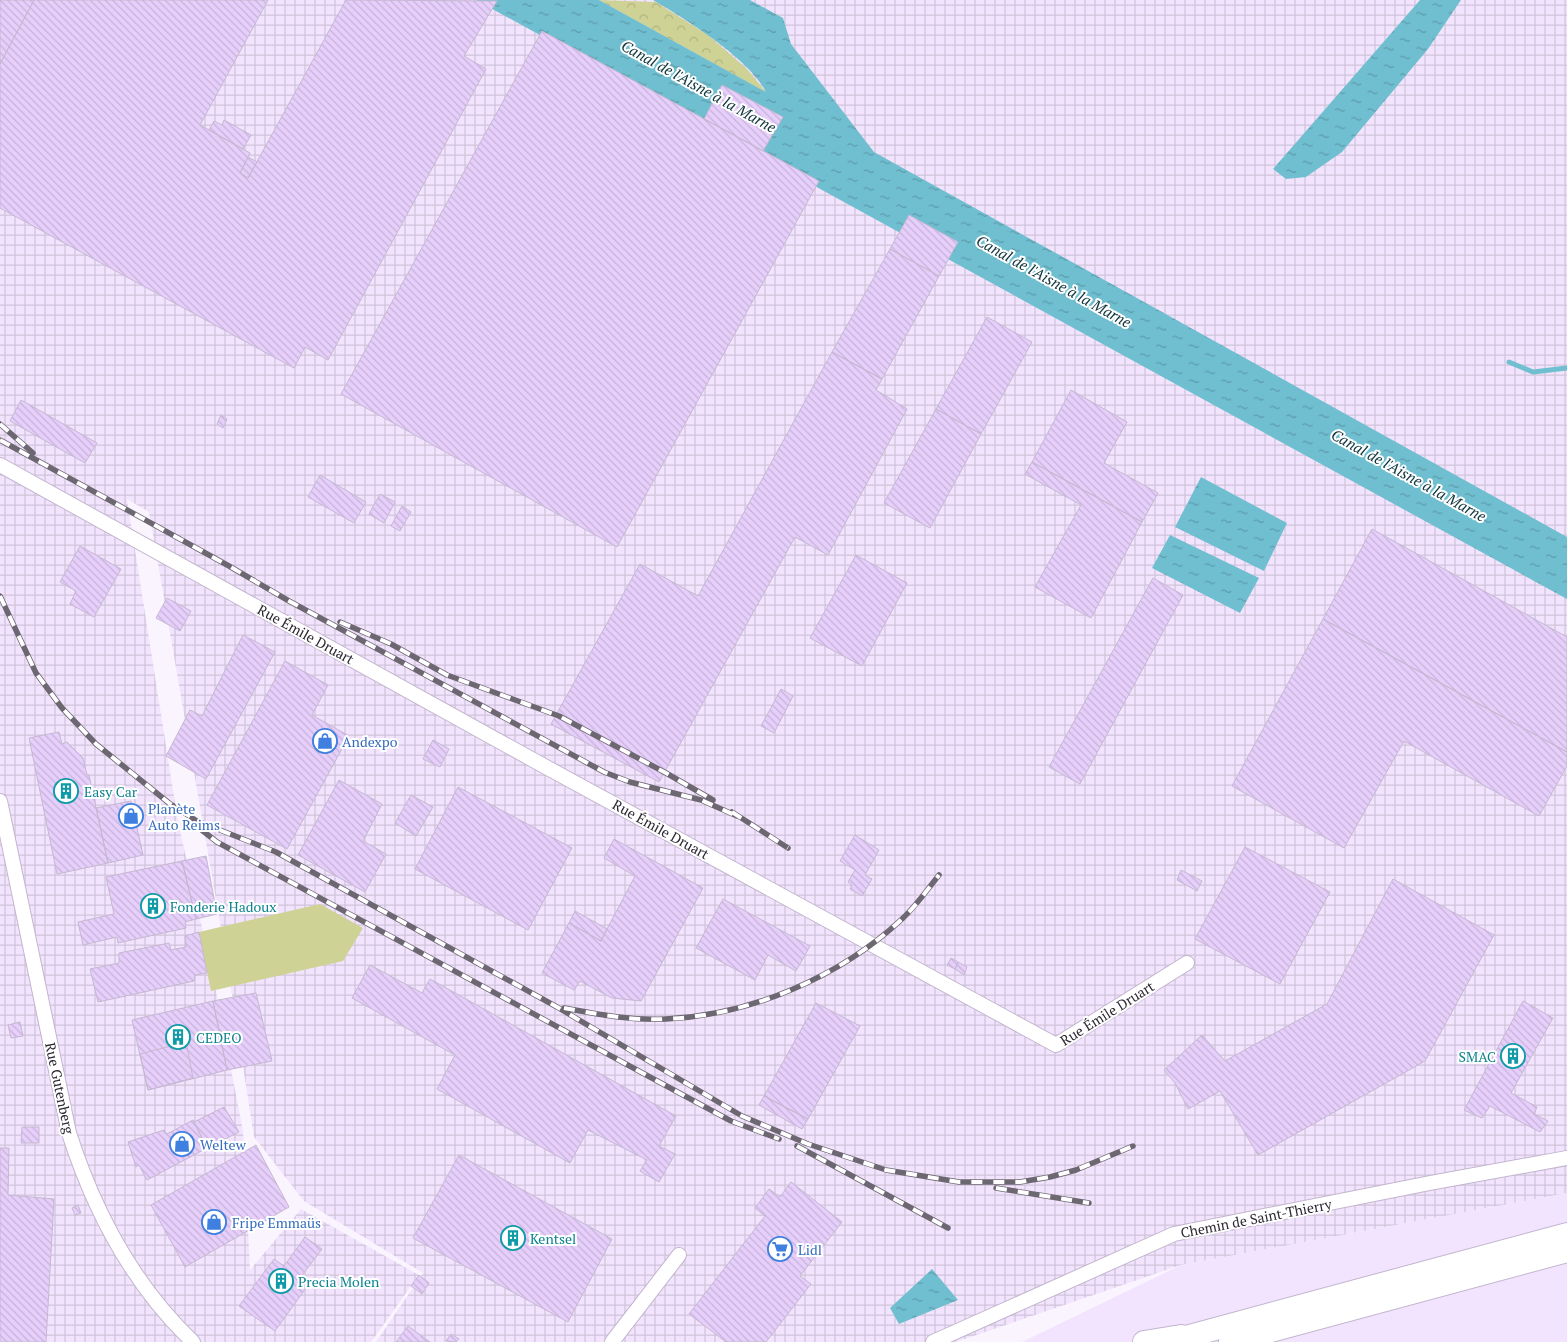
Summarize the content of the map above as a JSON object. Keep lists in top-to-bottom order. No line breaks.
{"streets":{"street":["Rue Émile Druart","Rue Gutenberg","Chemin de Saint-Thierry"]},"water":["Canal de l'Aisne à la Marne"],"places":{"shop":["Andexpo","Planète Auto Reims","Weltew","Fripe Emmaüs"],"building":["Easy Car","Fonderie Hadoux","CEDEO","SMAC","Kentsel","Precia Molen"],"supermarket":["Lidl"]}}
